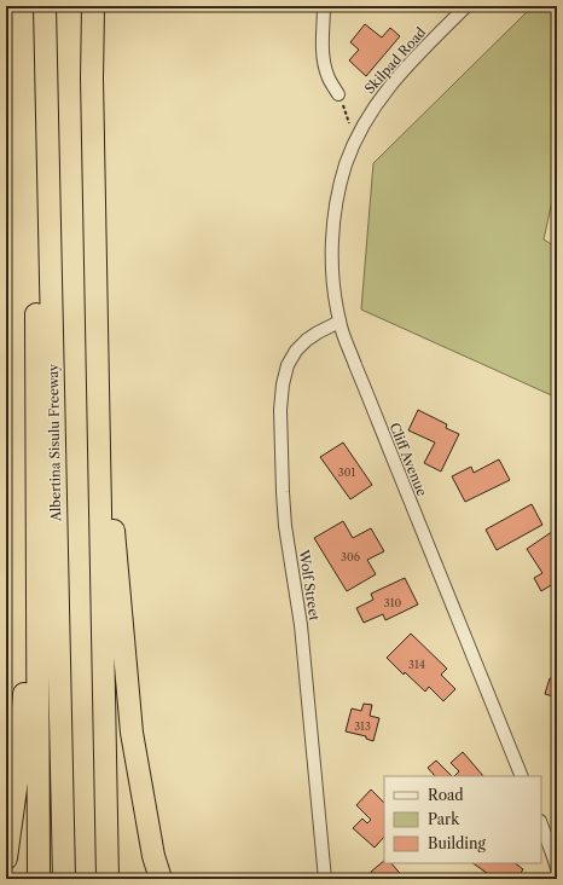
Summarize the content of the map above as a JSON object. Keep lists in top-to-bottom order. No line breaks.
{"streets":{"highway":["Albertina Sisulu Freeway"],"street":["Skilpad Road","Cliff Avenue","Wolf Street"]},"crossings":[["Skilpad Road","Cliff Avenue"],["Cliff Avenue","Wolf Street"]],"house_numbers":["301","306","310","314","313"],"legend":["Road","Park","Building"]}
